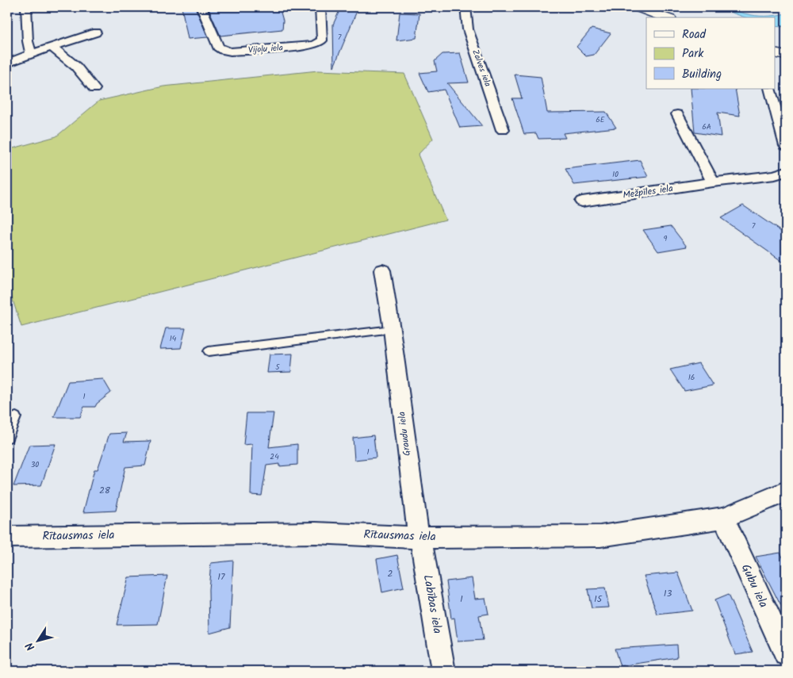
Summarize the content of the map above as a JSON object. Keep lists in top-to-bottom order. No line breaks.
{"streets":{"street":["Vijoļu iela","Zalves iela","Mežpīles iela","Graudu iela","Rītausmas iela","Gubu iela","Labības iela"]},"crossings":[["Graudu iela","Rītausmas iela"],["Graudu iela","Labības iela"],["Rītausmas iela","Gubu iela"],["Rītausmas iela","Labības iela"]],"house_numbers":["7","6E","6A","10","7","9","14","5","16","1","1","24","30","28","2","17","13","1","15"],"legend":["Road","Park","Building"],"north":"bottom left"}
